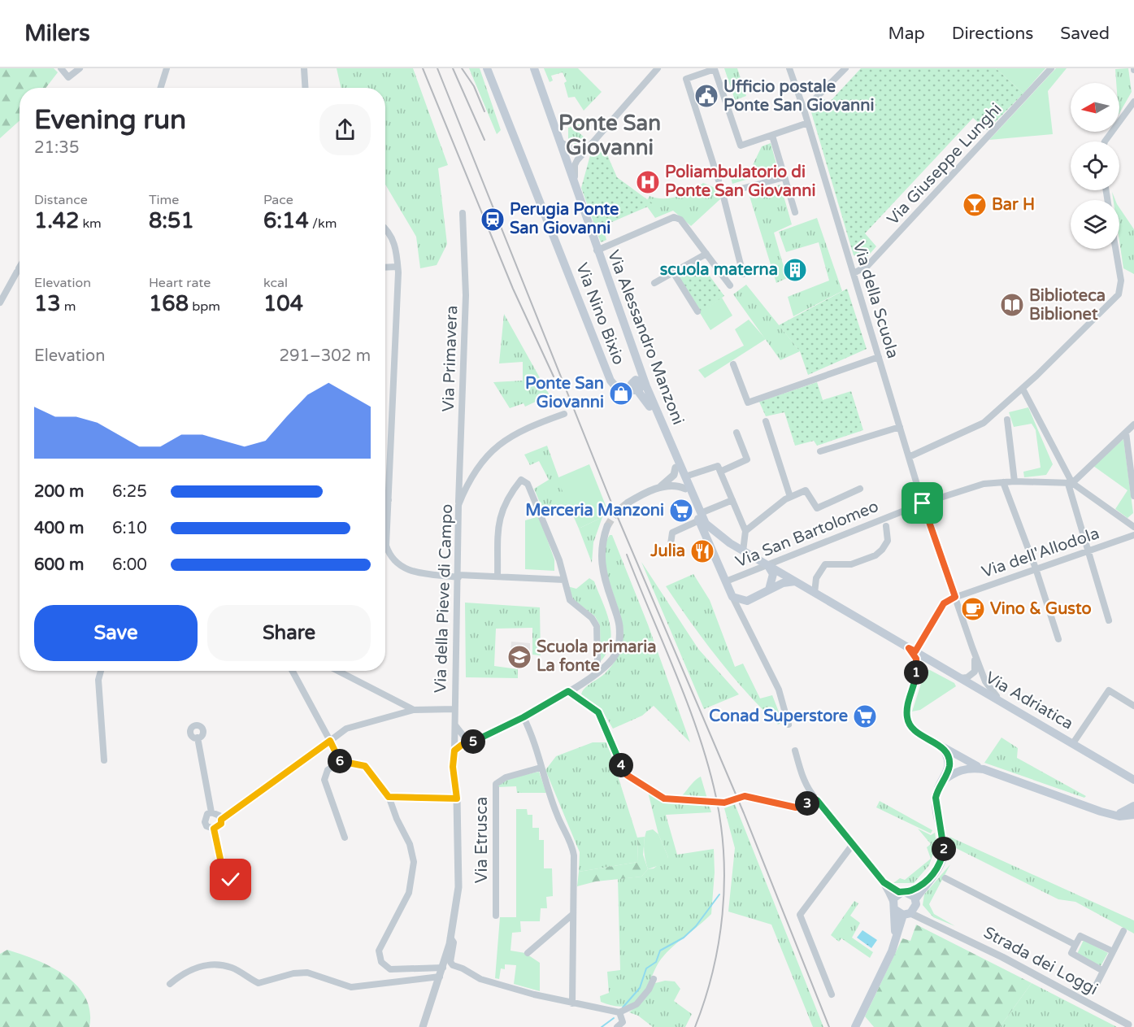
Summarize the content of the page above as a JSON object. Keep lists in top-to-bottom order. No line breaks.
{"streets":{"main road":["Via Nino Bixio","Via Alessandro Manzoni","Via Adriatica"],"street":["Via Giuseppe Lunghi","Via della Scuola","Via Primavera","Via San Bartolomeo","Via dell'Allodola","Via della Pieve di Campo","Via Etrusca","Strada dei Loggi"]},"crossings":[["Via Giuseppe Lunghi","Via della Scuola"],["Via della Scuola","Via San Bartolomeo"],["Via della Scuola","Via dell'Allodola"],["Via Nino Bixio","Via Alessandro Manzoni"],["Via Alessandro Manzoni","Via San Bartolomeo"],["Via Alessandro Manzoni","Via Adriatica"],["Via Primavera","Via della Pieve di Campo"],["Via San Bartolomeo","Via Adriatica"]],"districts":["Ponte San Giovanni"],"places":{"public building":["Ufficio postale Ponte San Giovanni"],"hospital":["Poliambulatorio di Ponte San Giovanni"],"bar":["Bar H"],"station":["Perugia Ponte San Giovanni"],"building":["scuola materna"],"library":["Biblioteca Biblionet"],"shop":["Ponte San Giovanni"],"supermarket":["Merceria Manzoni","Conad Superstore"],"restaurant":["Julia"],"cafe":["Vino & Gusto"],"school or university":["Scuola primaria La fonte"]},"north":"left","page":{"header":"Milers","nav":["Map","Directions","Saved"],"heading":["Evening run","21:35"],"stats":[["Distance","1.42 km"],["Time","8:51"],["Pace","6:14 /km"],["Elevation","13 m"],["Heart rate","168 bpm"],["kcal","104"]],"chart":["Elevation","291–302 m"],"list":[{"name":"200 m","note":"6:25"},{"name":"400 m","note":"6:10"},{"name":"600 m","note":"6:00"}],"buttons":["Save","Share"],"pins":["1","5","6","4","3","2"]}}
